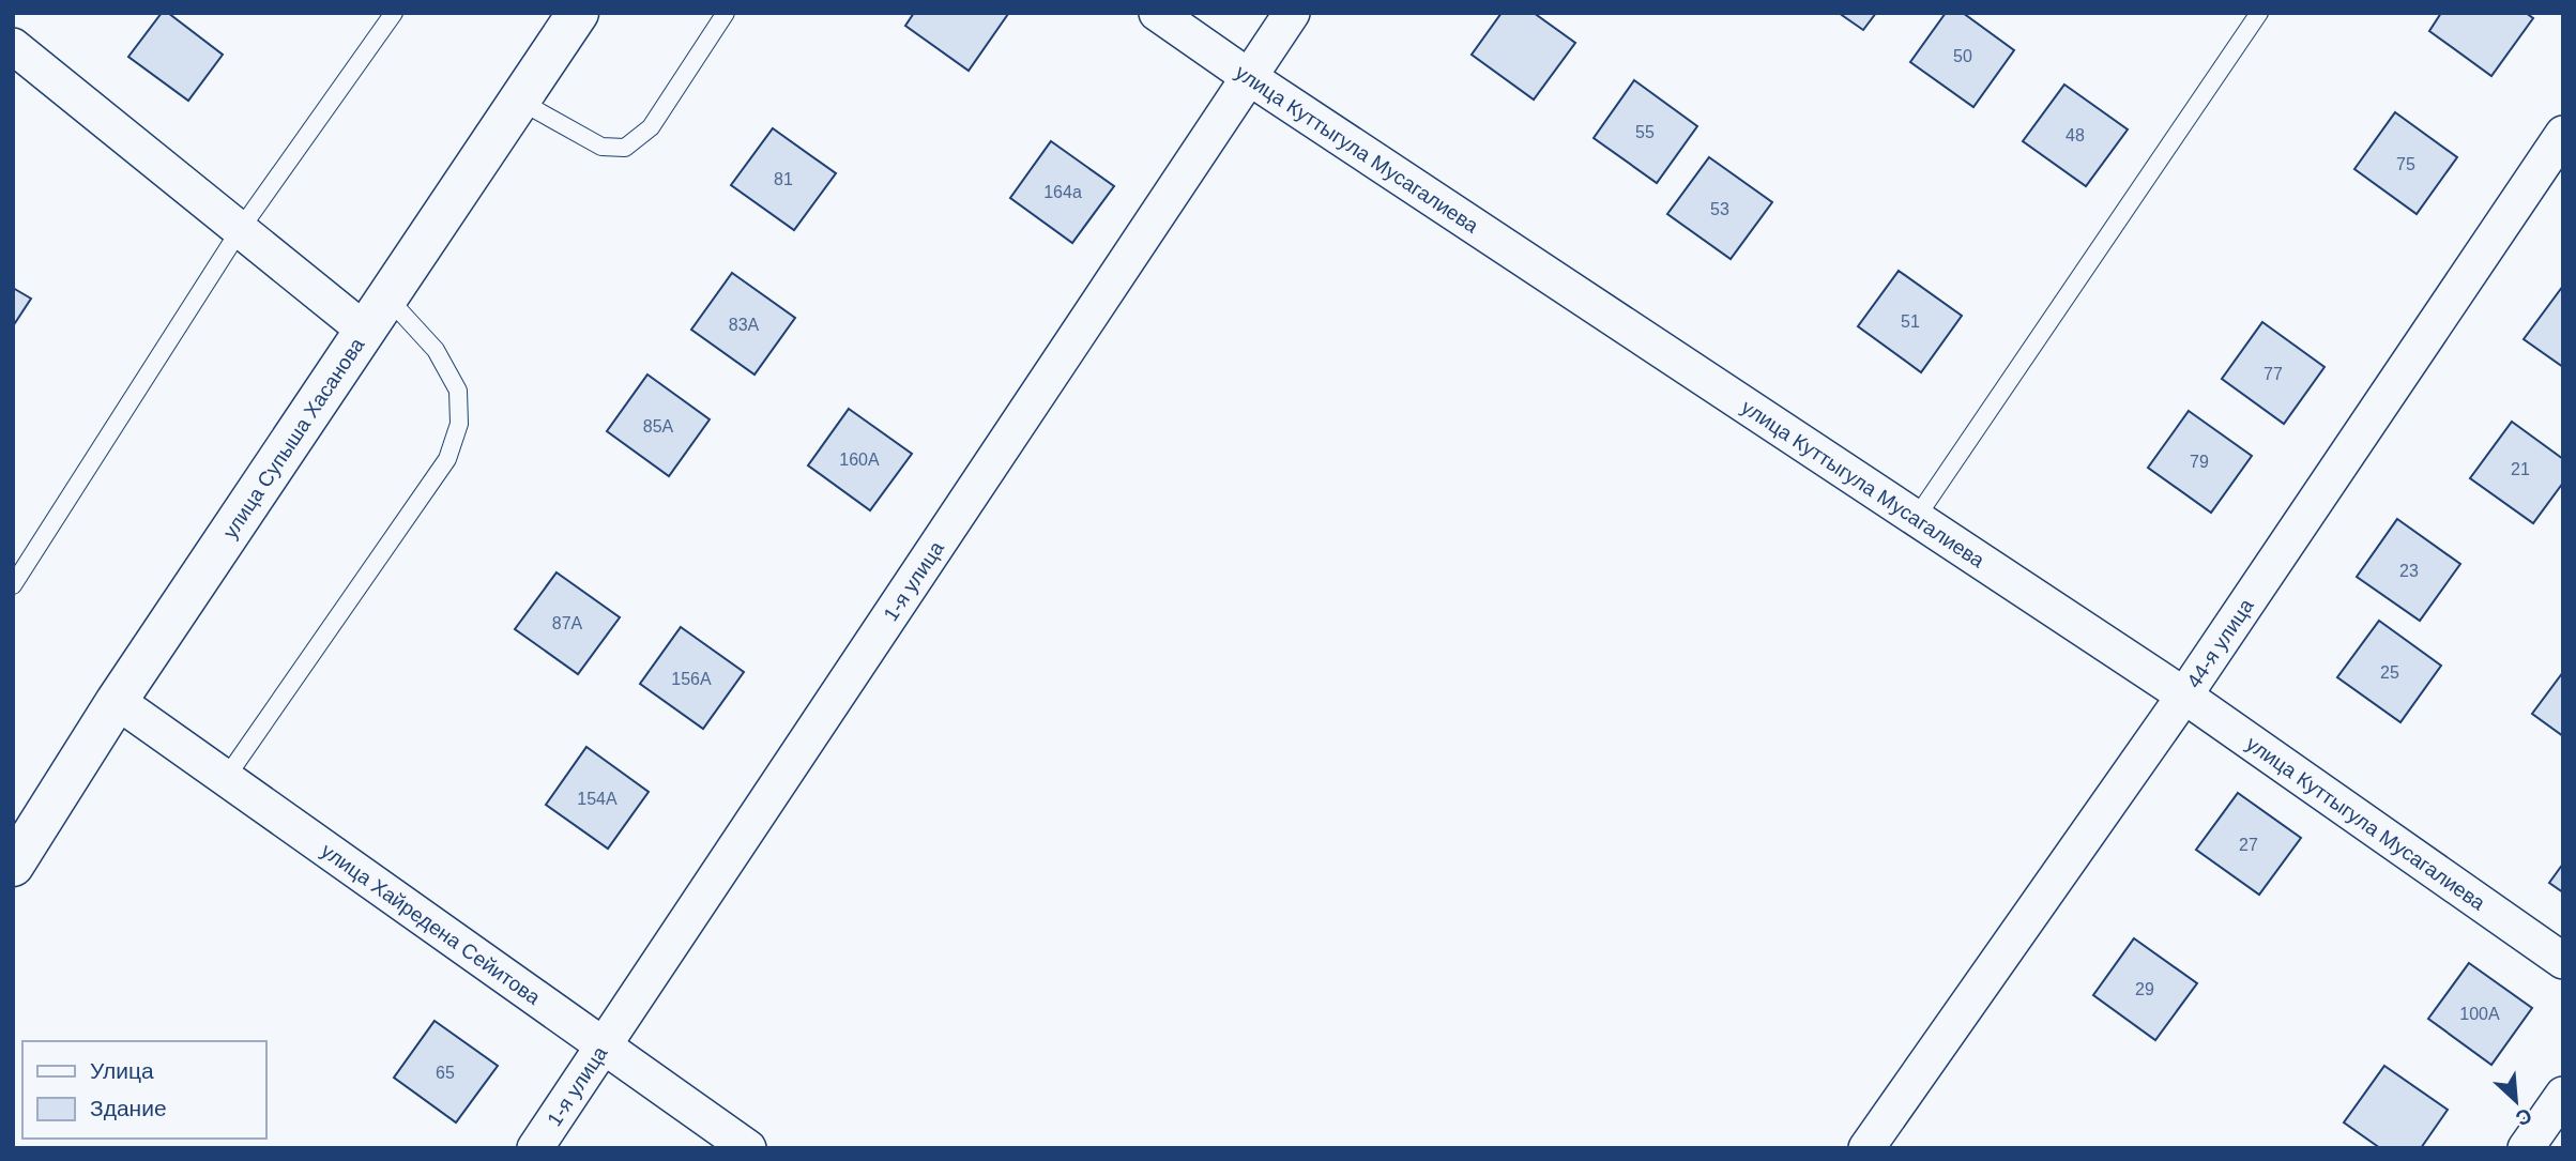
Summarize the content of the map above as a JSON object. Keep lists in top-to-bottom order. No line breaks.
{"streets":{"street":["улица Куттыгула Мусагалиева","улица Супыша Хасанова","1-я улица","44-я улица","улица Хайредена Сейитова"]},"crossings":[["улица Куттыгула Мусагалиева","1-я улица"],["улица Куттыгула Мусагалиева","44-я улица"],["улица Супыша Хасанова","улица Хайредена Сейитова"],["1-я улица","улица Хайредена Сейитова"]],"house_numbers":["50","55","48","75","81","164а","53","51","83А","77","85А","160А","79","21","23","87А","25","156А","154А","27","29","100А","65"],"legend":["Улица","Здание"],"north":"bottom right"}
